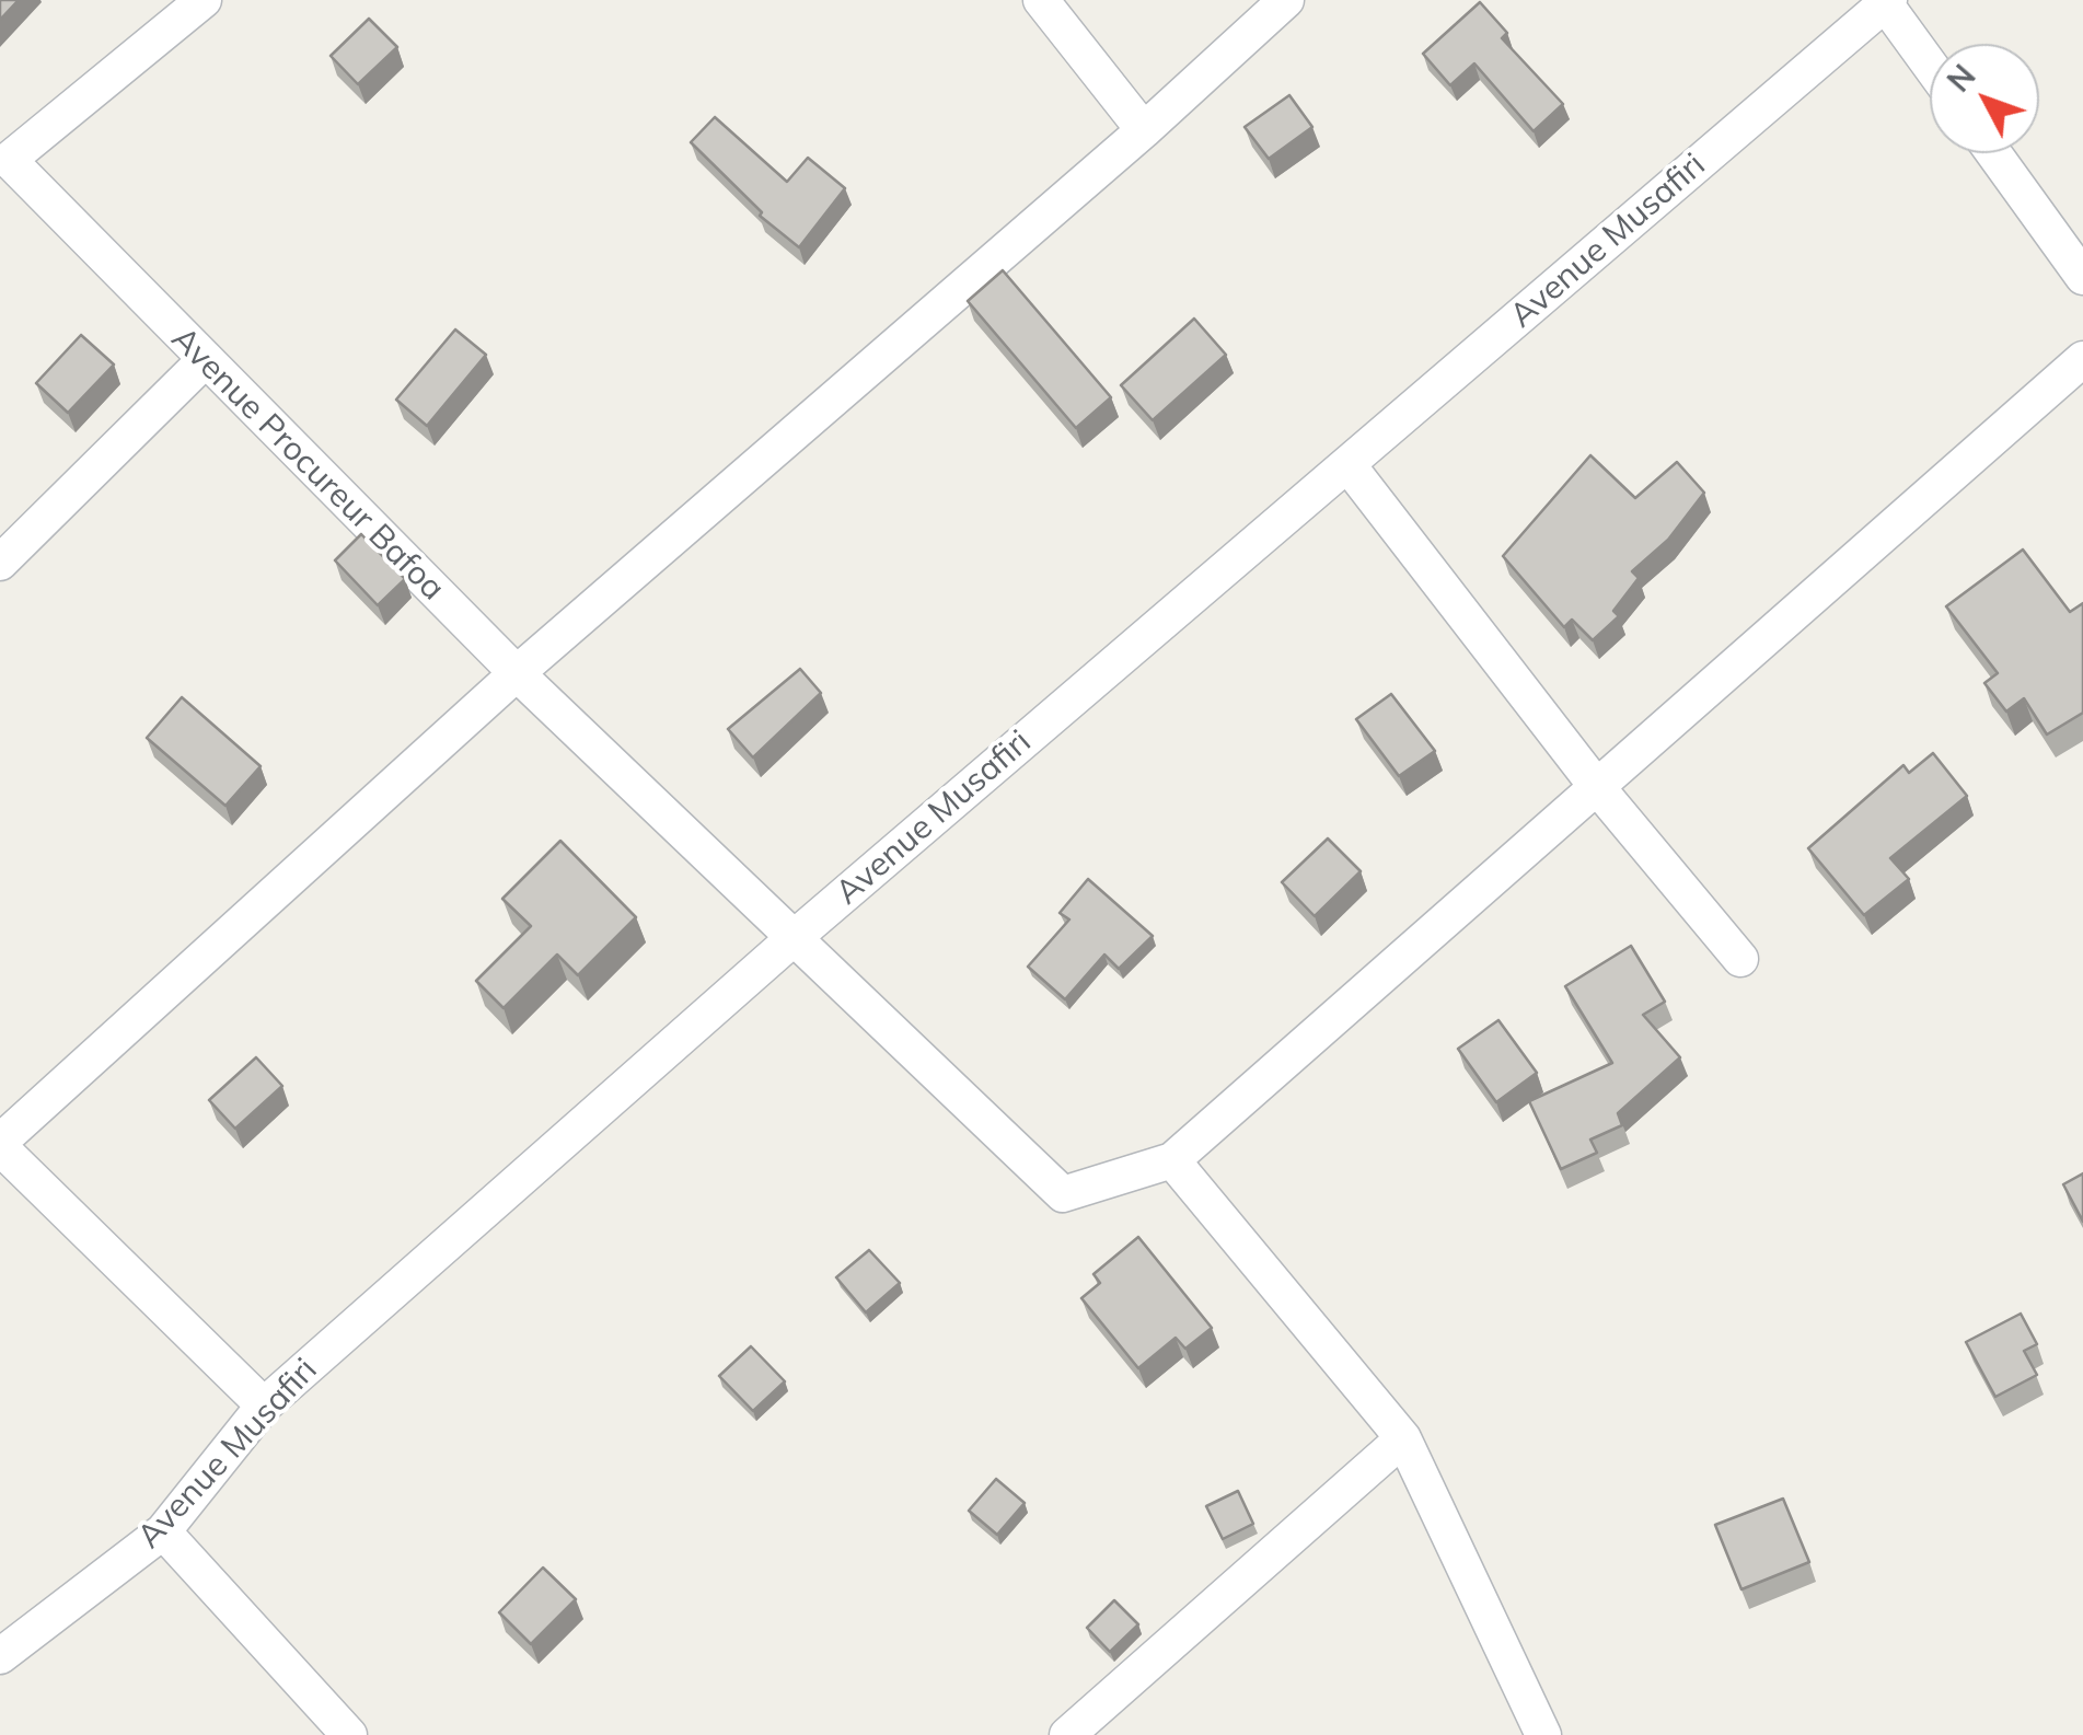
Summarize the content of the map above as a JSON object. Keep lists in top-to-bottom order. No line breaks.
{"streets":{"street":["Avenue Musafiri","Avenue Procureur Bafoa"]},"crossings":[["Avenue Musafiri","Avenue Procureur Bafoa"]],"north":"top left"}
